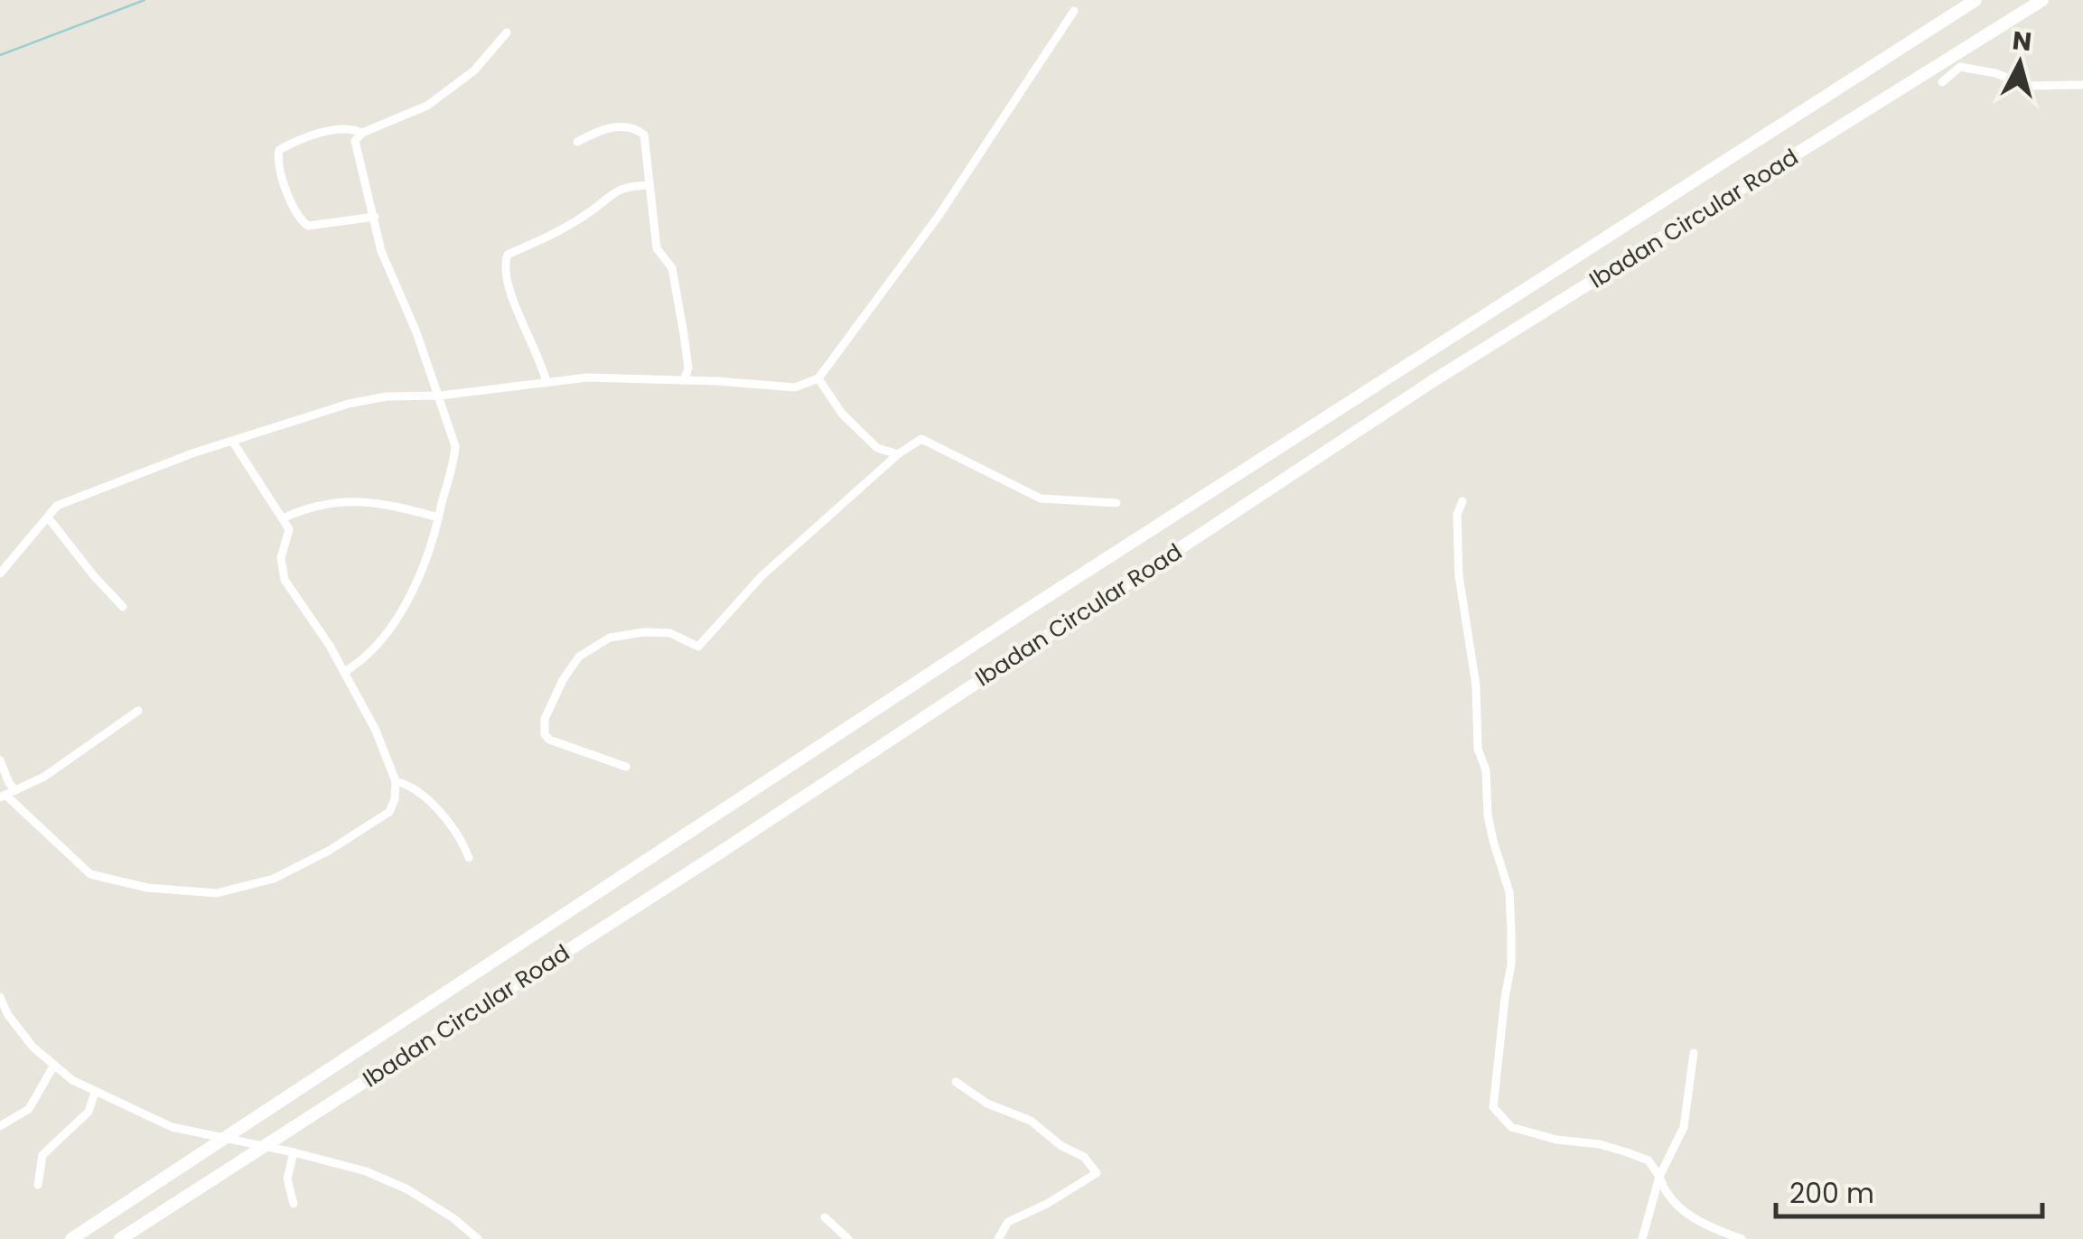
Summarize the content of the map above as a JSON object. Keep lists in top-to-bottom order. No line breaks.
{"streets":{"highway":["Ibadan Circular Road"]},"scale_bar":"200 m","north":"top"}
